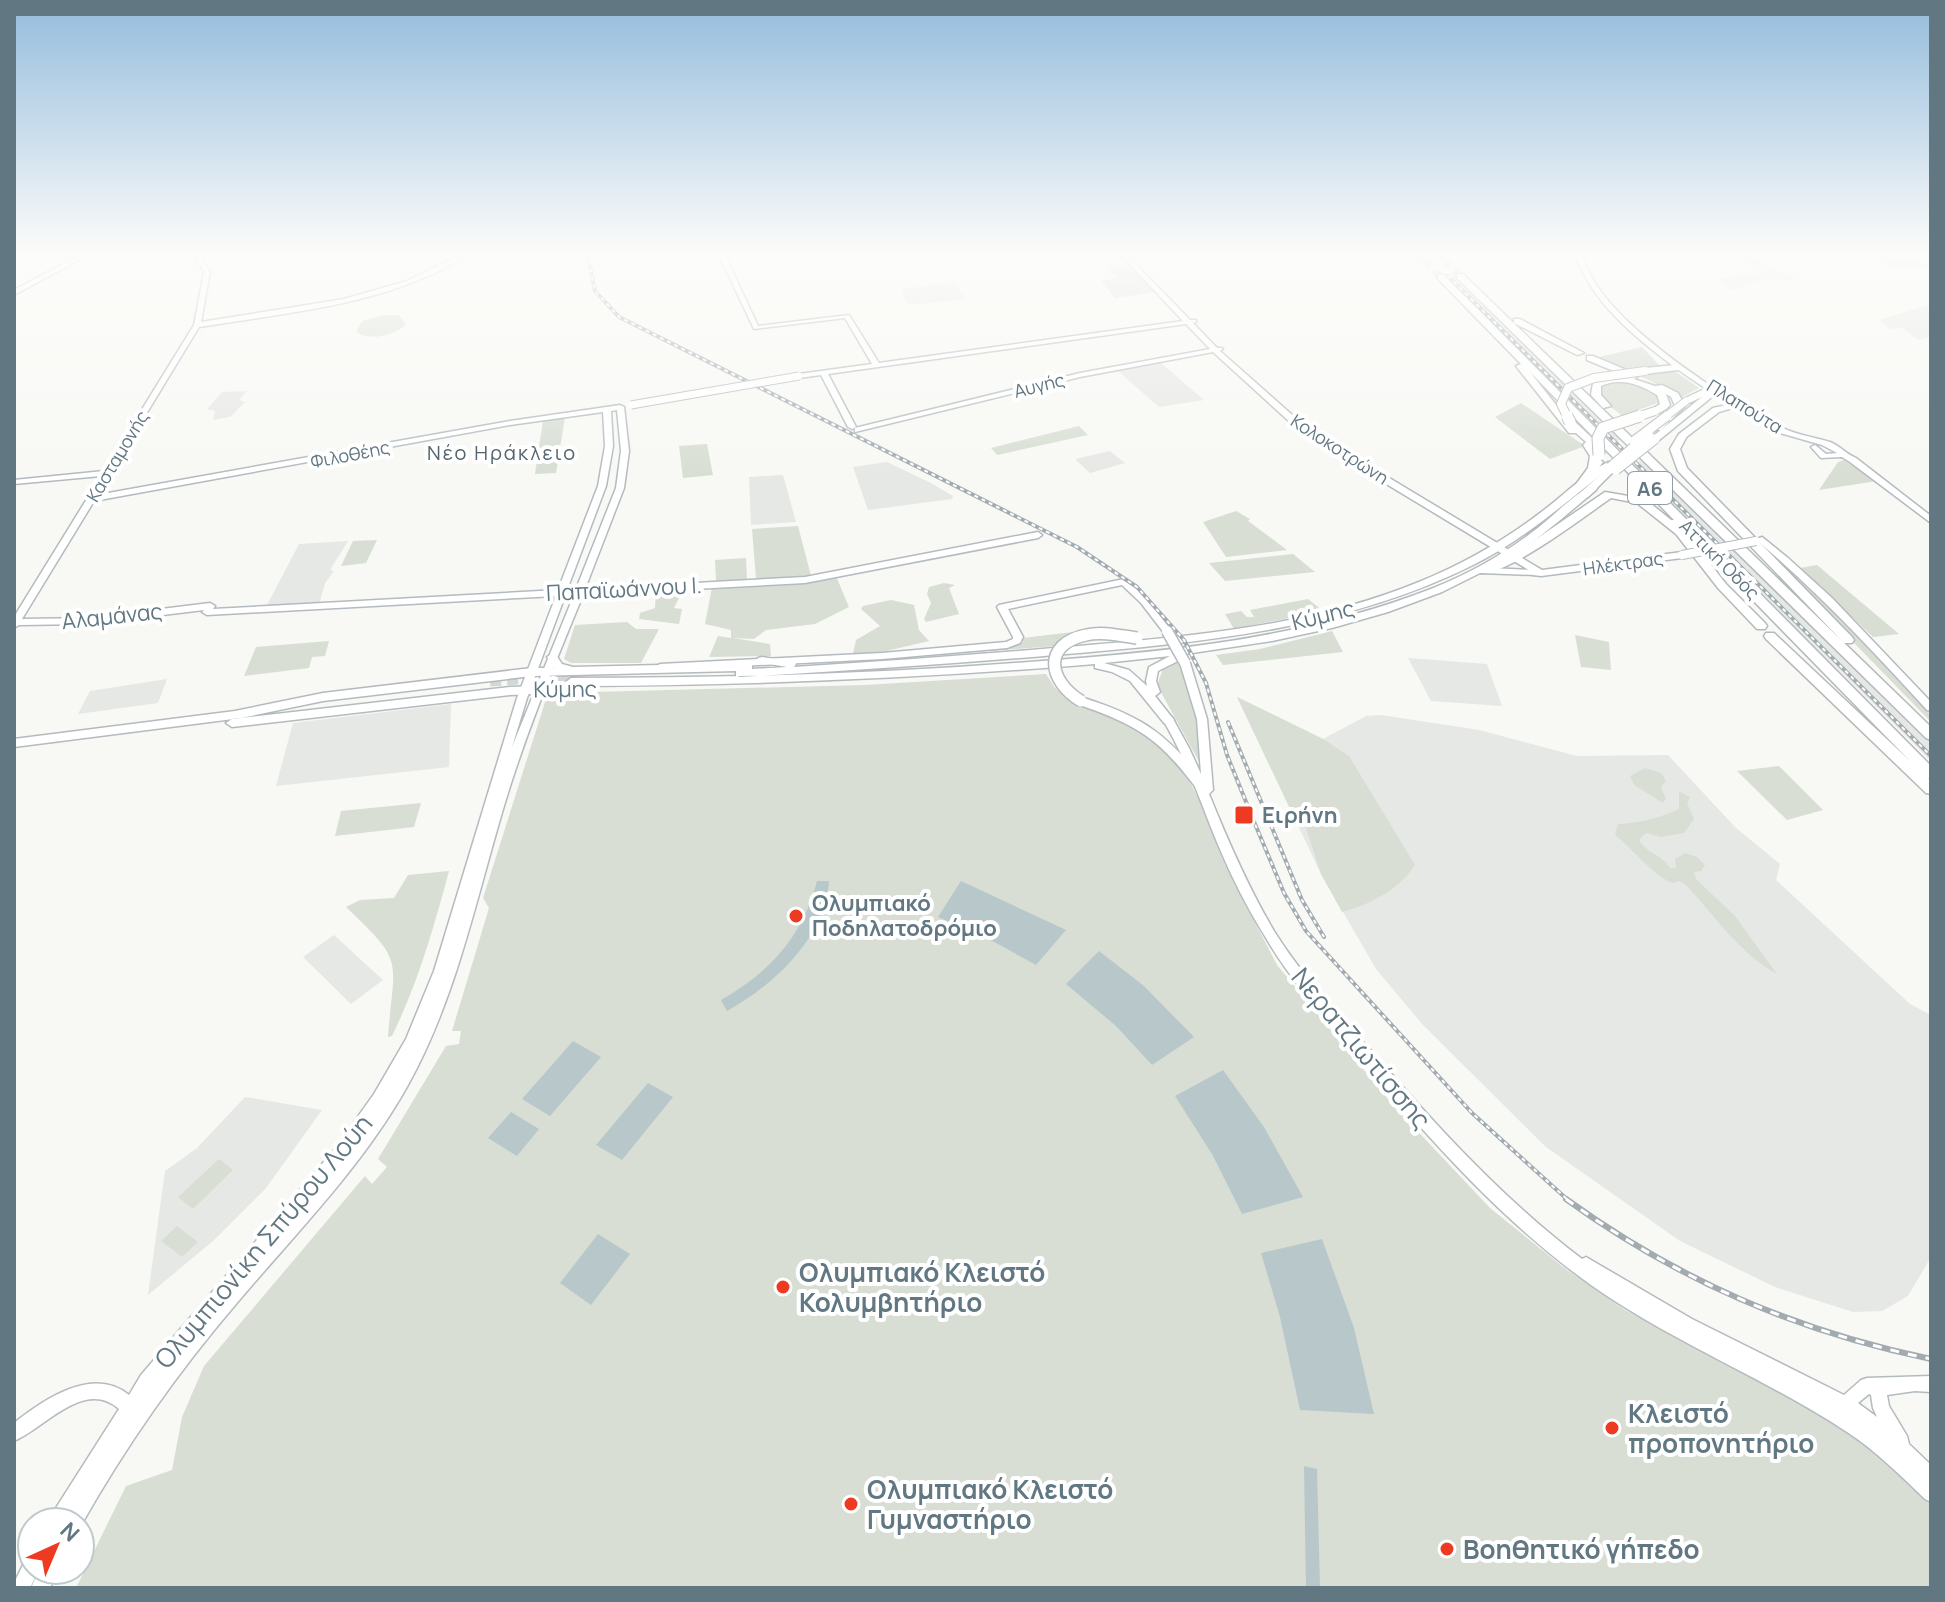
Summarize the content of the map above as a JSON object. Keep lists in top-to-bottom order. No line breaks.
{"streets":{"highway":["Α6","Αττική Οδός"],"main road":["Κύμης"],"street":["Αυγής","Πλαπούτα","Κολοκοτρώνη","Φιλοθέης","Κασταμονής","Ηλέκτρας","Παπαϊωάννου Ι.","Αλαμάνας","Νερατζιωτίσσης","Ολυμπιονίκη Σπύρου Λούη"]},"crossings":[["Αυγής","Κολοκοτρώνη"],["Αυγής","Φιλοθέης"],["Κολοκοτρώνη","Ηλέκτρας"],["Κολοκοτρώνη","Κύμης"],["Φιλοθέης","Κασταμονής"],["Φιλοθέης","Ολυμπιονίκη Σπύρου Λούη"],["Κασταμονής","Αλαμάνας"],["Παπαϊωάννου Ι.","Αλαμάνας"],["Παπαϊωάννου Ι.","Ολυμπιονίκη Σπύρου Λούη"],["Κύμης","Νερατζιωτίσσης"],["Κύμης","Ολυμπιονίκη Σπύρου Λούη"]],"districts":["Νέο Ηράκλειο"],"places":{"transit":["Ειρήνη"],"other":["Ολυμπιακό Ποδηλατοδρόμιο","Ολυμπιακό Κλειστό Κολυμβητήριο","Κλειστό προπονητήριο","Ολυμπιακό Κλειστό Γυμναστήριο","Βοηθητικό γήπεδο"]},"north":"top right"}
